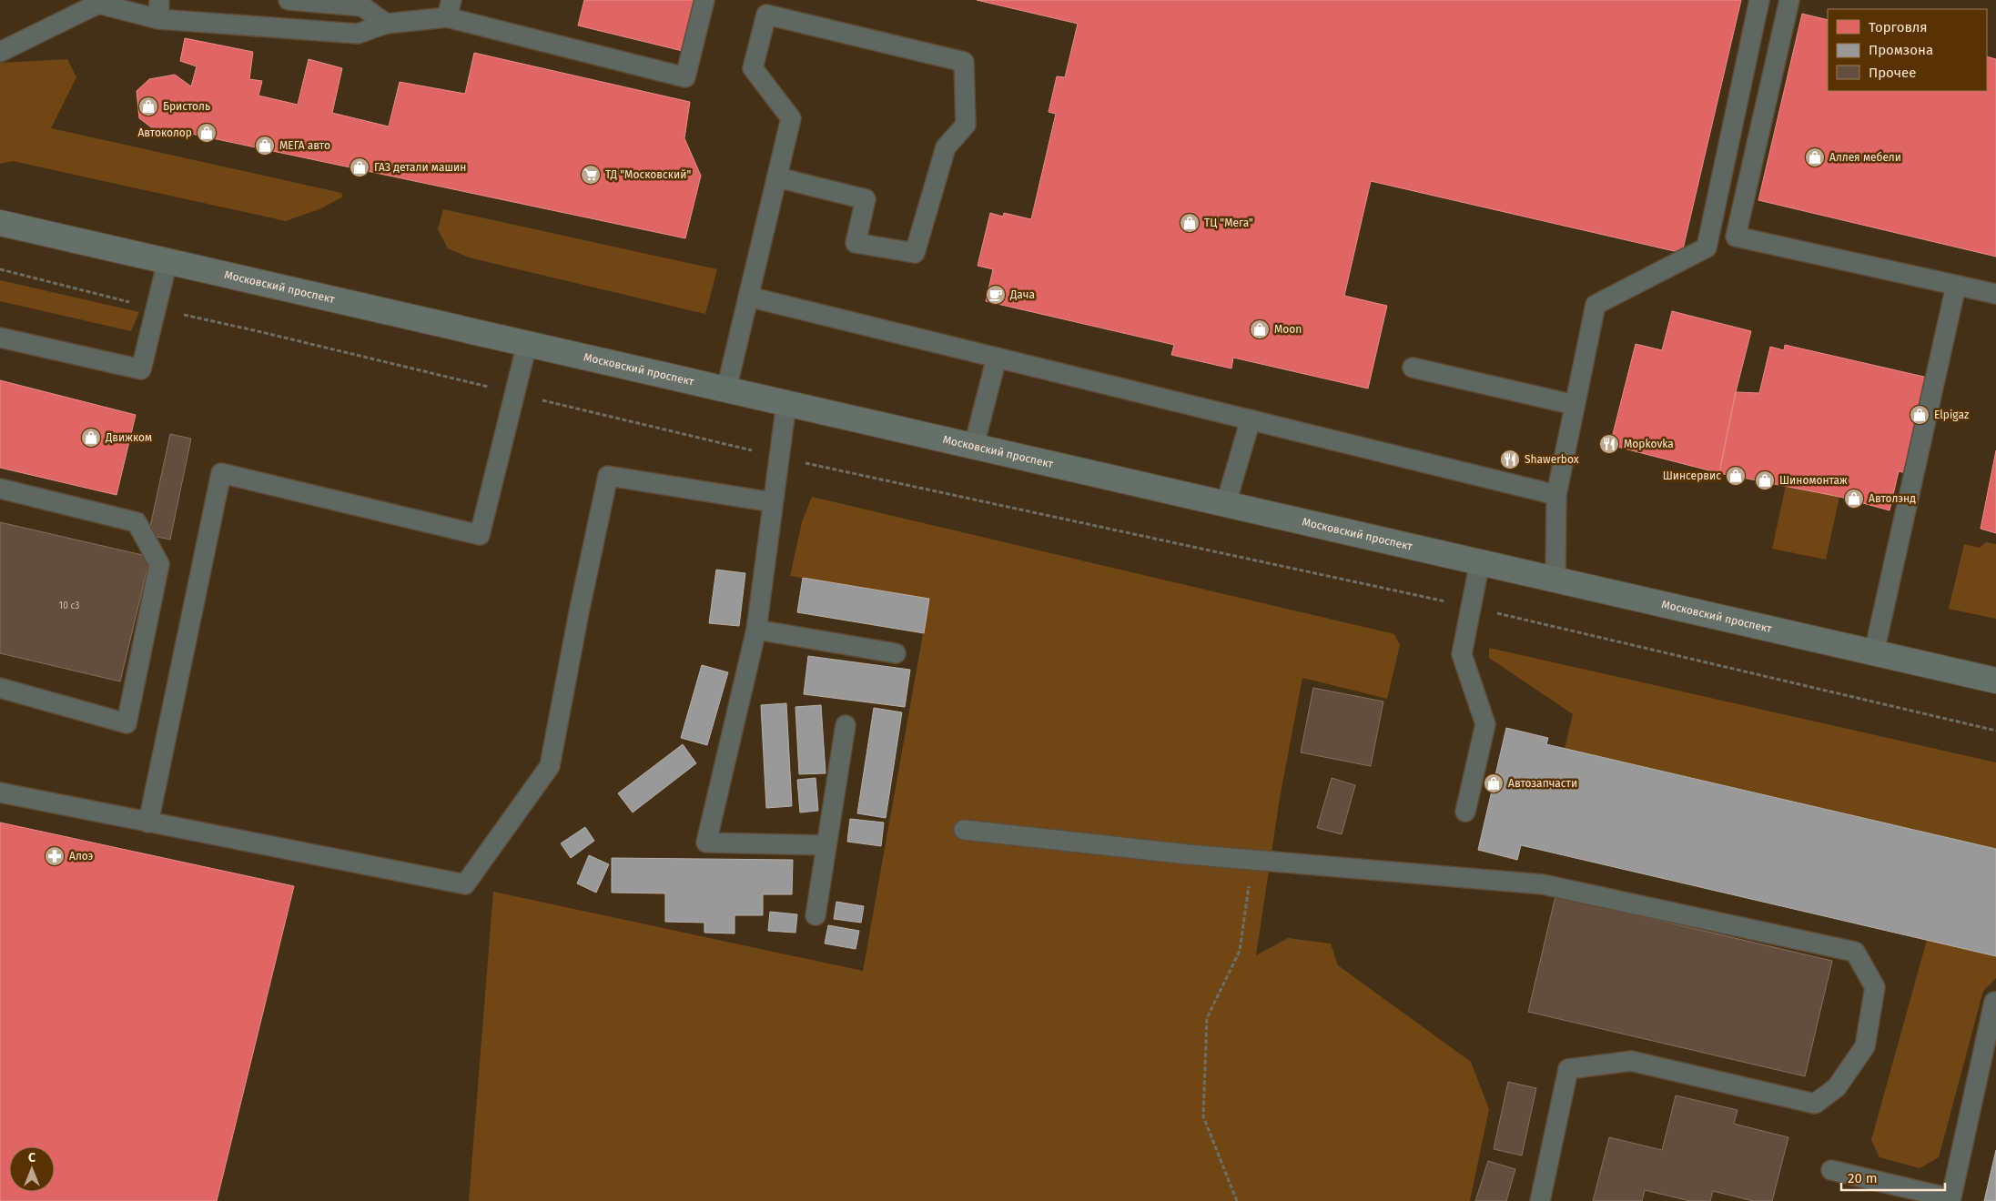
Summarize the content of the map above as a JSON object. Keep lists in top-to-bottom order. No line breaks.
{"streets":{"main road":["Московский проспект"]},"places":{"shop":["Бристоль","Автоколор","МЕГА авто","Аллея мебели","ГАЗ детали машин","ТЦ \"Мега\"","Moon","Elpigaz","Движком","Шинсервис","Шиномонтаж","Автолэнд","Автозапчасти"],"supermarket":["ТД \"Московский\""],"cafe":["Дача"],"restaurant":["Mopkovka","Shawerbox"],"pharmacy":["Алоэ"]},"house_numbers":["10 с3"],"legend":["Торговля","Промзона","Прочее"],"scale_bar":"20 m","north":"top"}
